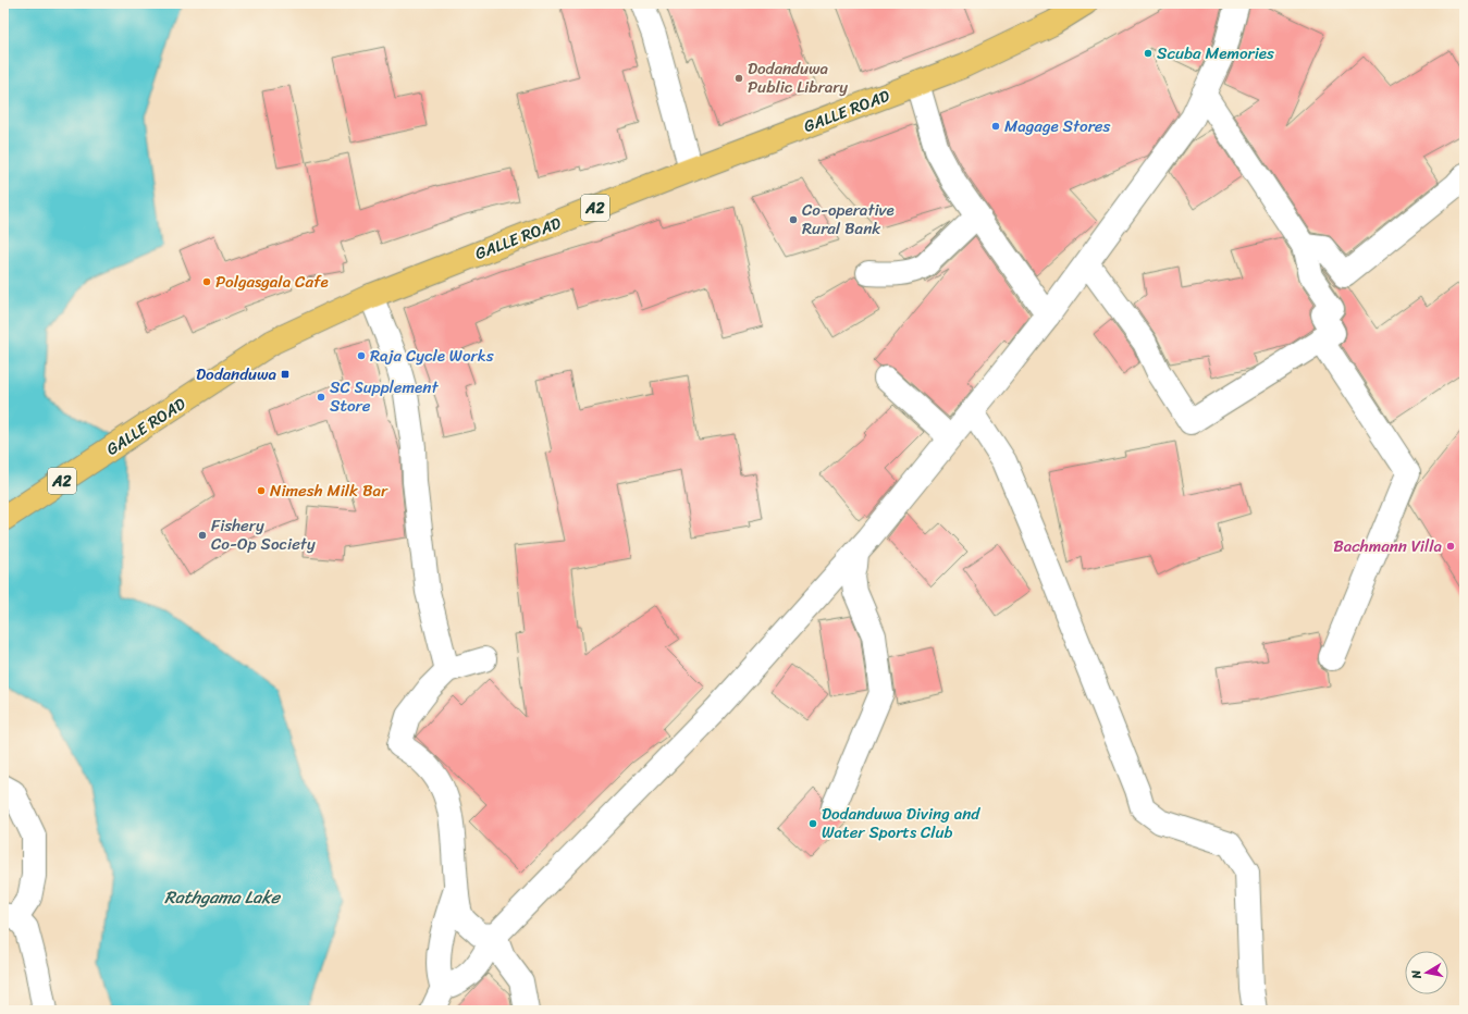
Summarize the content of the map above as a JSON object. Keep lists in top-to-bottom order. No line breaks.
{"streets":{"highway":["GALLE ROAD","A2"]},"water":["Rathgama Lake"],"places":{"other":["Scuba Memories","Dodanduwa Public Library","Magage Stores","Co-operative Rural Bank","Polgasgala Cafe","Raja Cycle Works","SC Supplement Store","Nimesh Milk Bar","Fishery Co-Op Society","Bachmann Villa","Dodanduwa Diving and Water Sports Club"],"transit":["Dodanduwa"]},"north":"left"}
